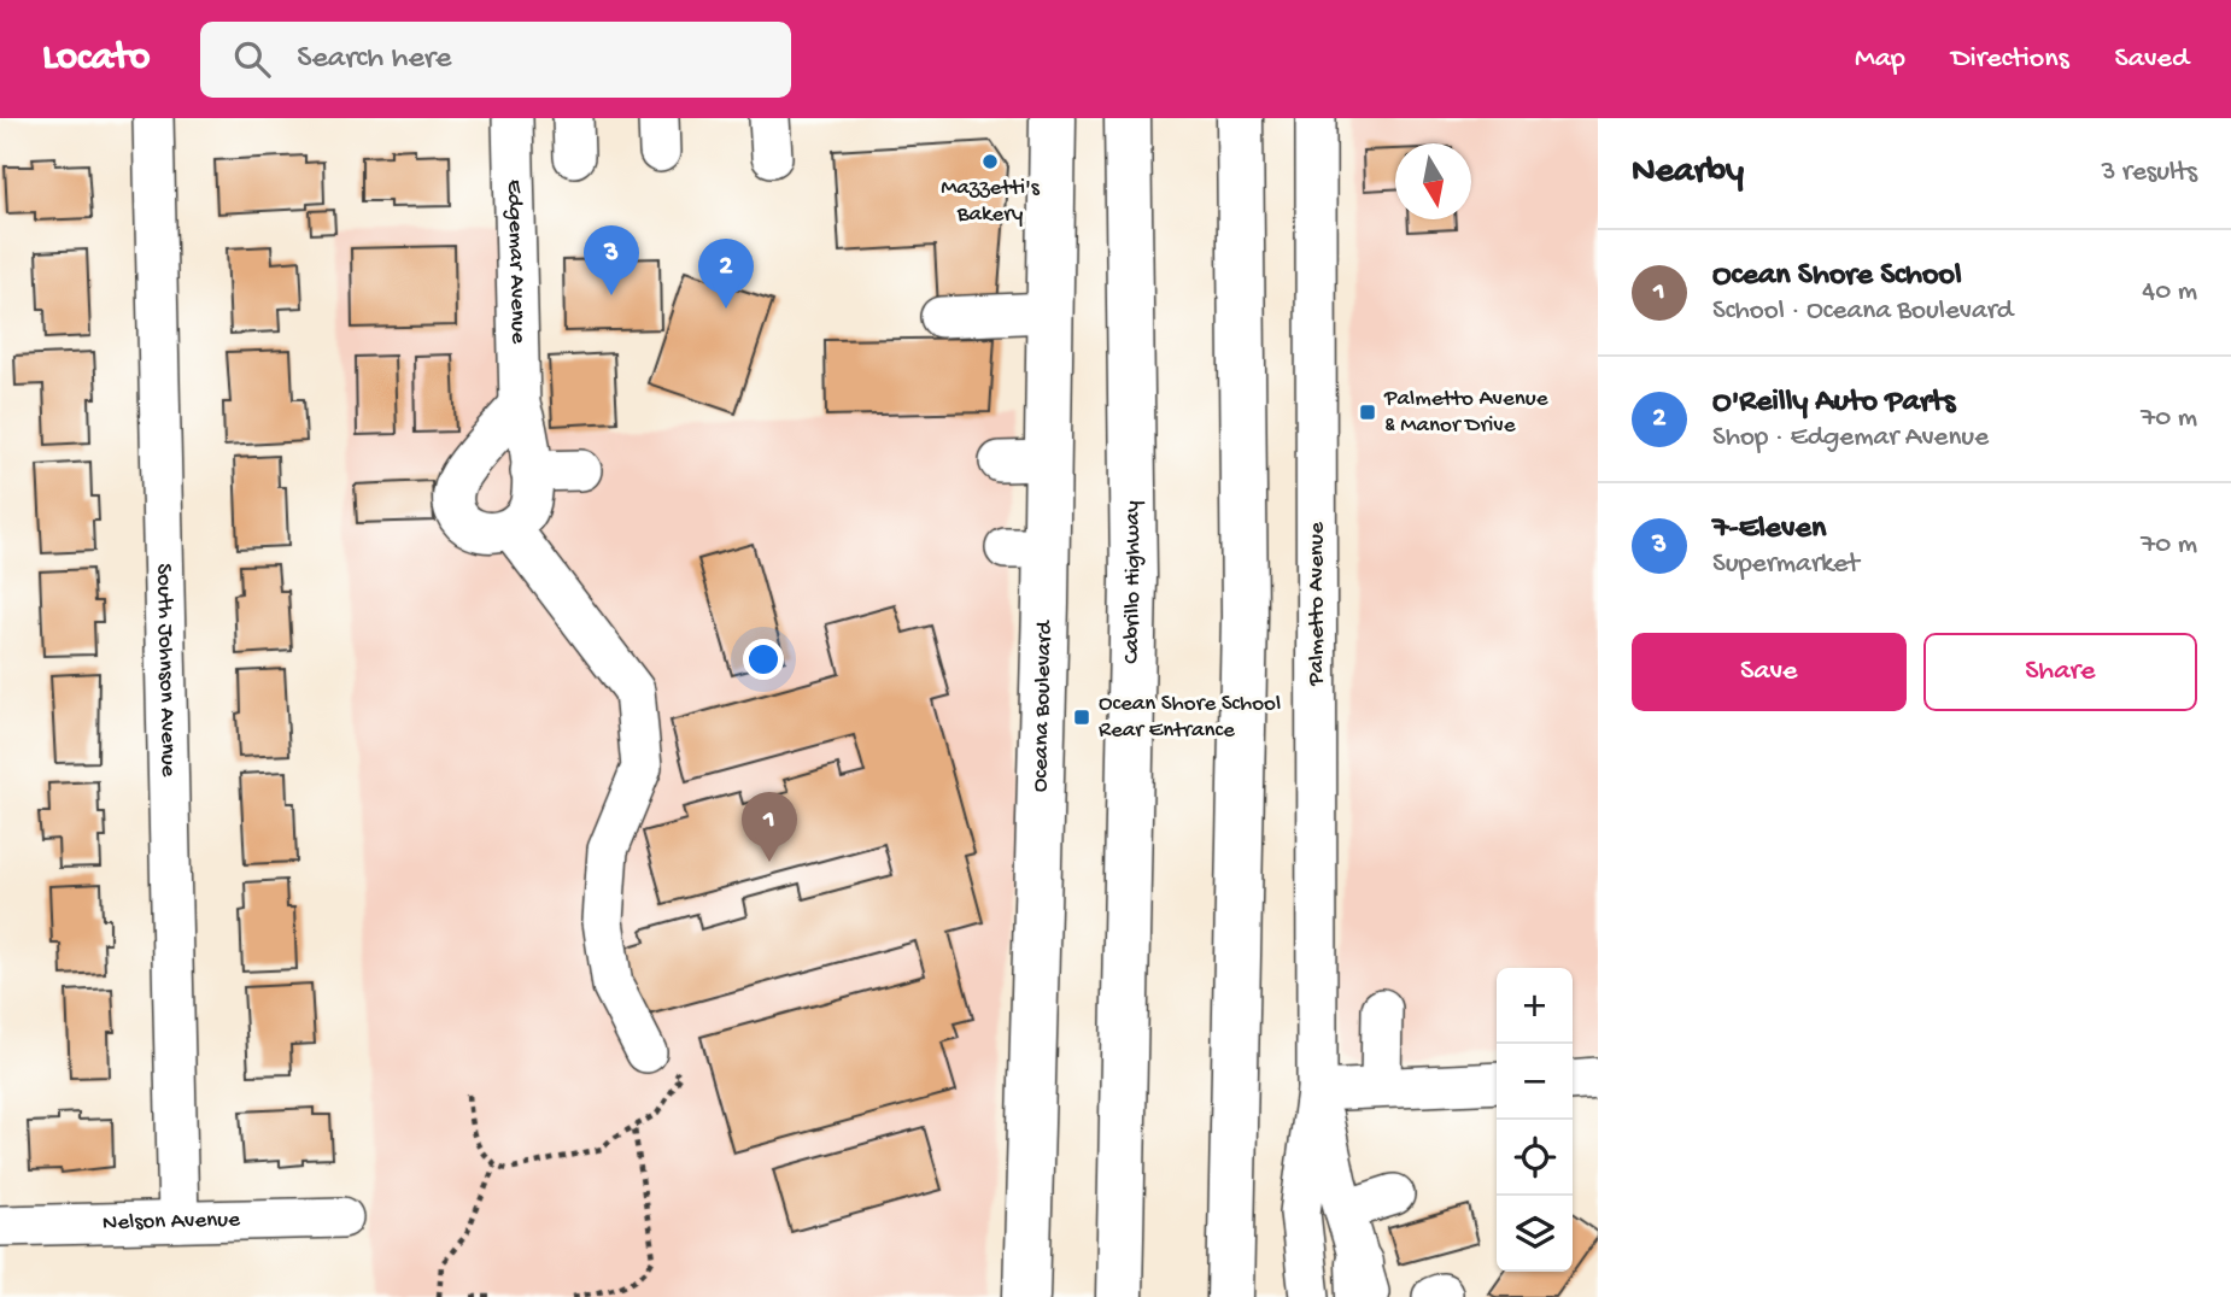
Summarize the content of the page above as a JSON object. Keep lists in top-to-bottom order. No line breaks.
{"streets":{"main road":["Cabrillo Highway","Oceana Boulevard"],"street":["Edgemar Avenue","Palmetto Avenue","South Johnson Avenue","Nelson Avenue"]},"crossings":[["South Johnson Avenue","Nelson Avenue"]],"places":{"other":["Mazzetti's Bakery"],"transit":["Palmetto Avenue & Manor Drive","Ocean Shore School Rear Entrance"]},"north":"bottom","page":{"header":"Locato","search":"Search here","nav":["Map","Directions","Saved"],"heading":["Nearby","3 results"],"pins":["3","2","1"],"list":[{"mark":"1","name":"Ocean Shore School","note":"School · Oceana Boulevard","value":"40 m"},{"mark":"2","name":"O'Reilly Auto Parts","note":"Shop · Edgemar Avenue","value":"70 m"},{"mark":"3","name":"7-Eleven","note":"Supermarket","value":"70 m"}],"buttons":["Save","Share"],"map_buttons":["+","−"]}}
